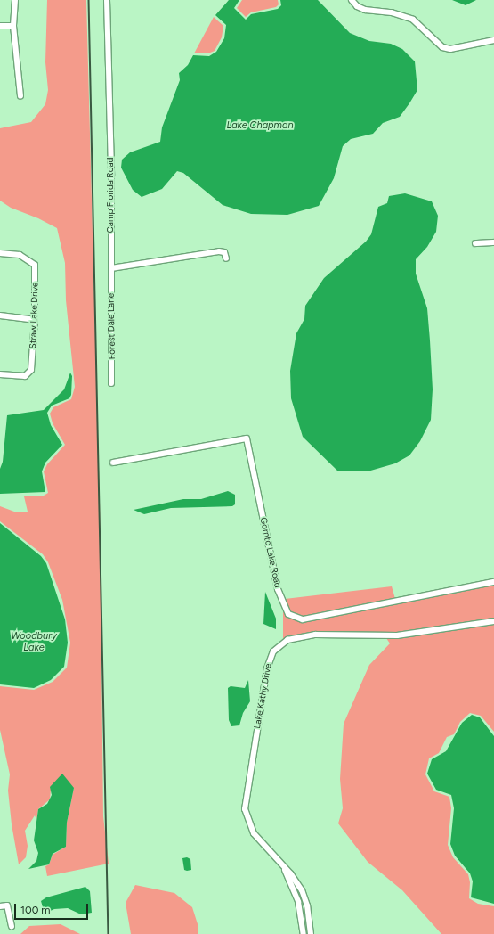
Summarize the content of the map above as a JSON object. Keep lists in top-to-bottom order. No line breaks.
{"streets":{"street":["Camp Florida Road","Straw Lake Drive","Forest Dale Lane","Gornto Lake Road","Lake Kathy Drive"]},"crossings":[["Camp Florida Road","Forest Dale Lane"]],"water":["Lake Chapman","Woodbury Lake"],"scale_bar":"100 m"}
